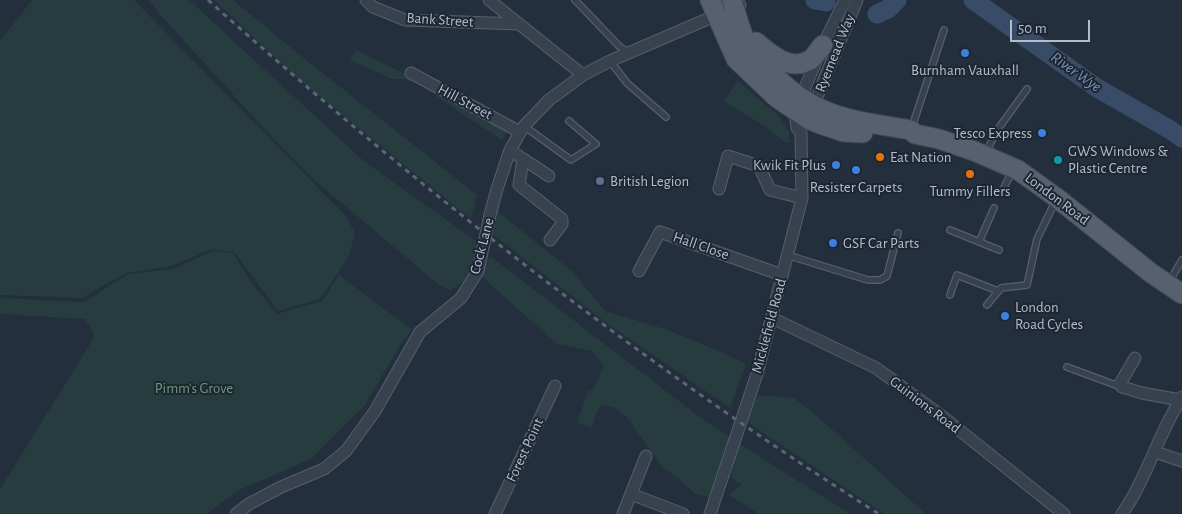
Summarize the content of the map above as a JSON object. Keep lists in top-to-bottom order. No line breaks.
{"streets":{"main road":["London Road"],"street":["Bank Street","Ryemead Way","Hill Street","Cock Lane","Hall Close","Micklefield Road","Guinions Road","Forest Point"]},"crossings":[["Ryemead Way","London Road"],["Ryemead Way","Micklefield Road"],["Hill Street","Cock Lane"],["London Road","Cock Lane"],["London Road","Micklefield Road"],["Hall Close","Micklefield Road"],["Micklefield Road","Guinions Road"]],"water":["River Wye"],"parks":["Pimm's Grove"],"places":["Burnham Vauxhall","Tesco Express","Eat Nation","GWS Windows & Plastic Centre","Kwik Fit Plus","Resister Carpets","Tummy Fillers","British Legion","GSF Car Parts","London Road Cycles"],"scale_bar":"50 m"}
